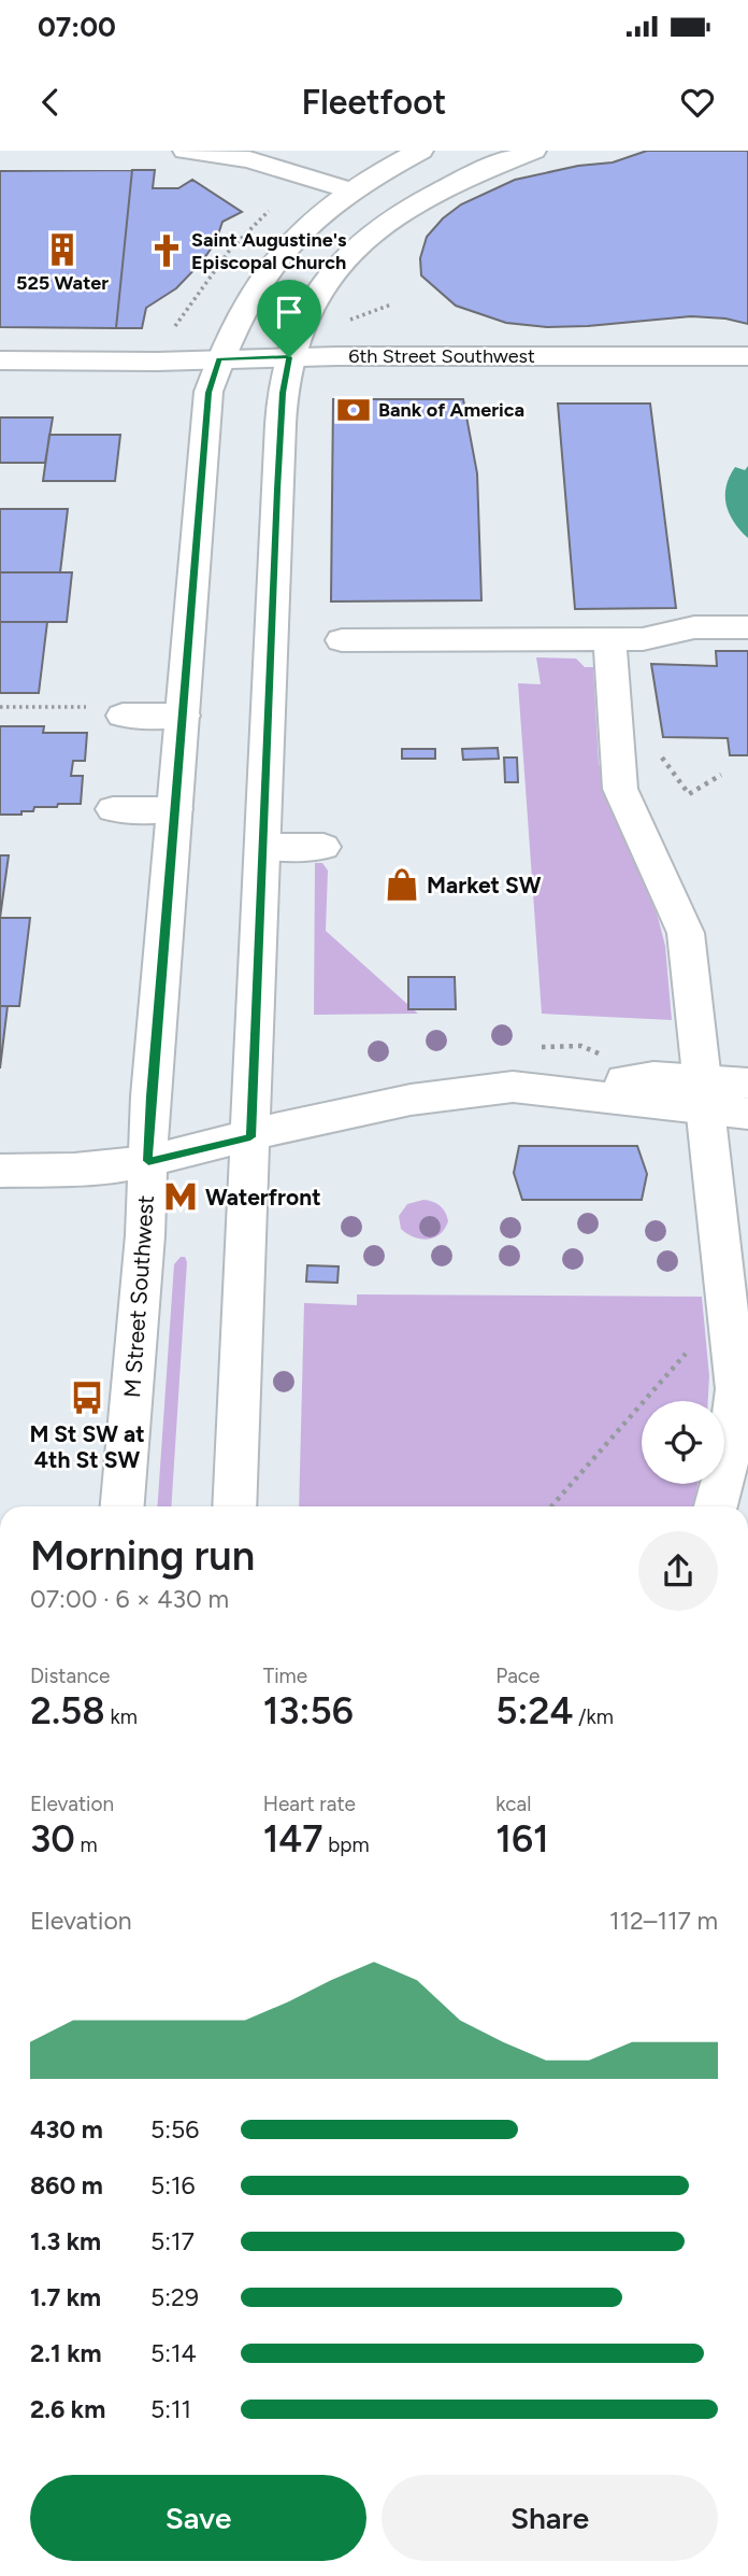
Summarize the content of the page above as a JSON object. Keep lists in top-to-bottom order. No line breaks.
{"streets":{"main road":["6th Street Southwest","M Street Southwest"]},"crossings":[["6th Street Southwest","M Street Southwest"]],"places":{"building":["525 Water"],"church":["Saint Augustine's Episcopal Church"],"bank":["Bank of America"],"shop":["Market SW"],"metro station":["Waterfront"],"bus stop":["M St SW at 4th St SW"]},"page":{"status":"07:00","header":"Fleetfoot","heading":["Morning run","07:00 · 6 × 430 m"],"stats":[["Distance","2.58 km"],["Time","13:56"],["Pace","5:24 /km"],["Elevation","30 m"],["Heart rate","147 bpm"],["kcal","161"]],"chart":["Elevation","112–117 m"],"list":[{"name":"430 m","note":"5:56"},{"name":"860 m","note":"5:16"},{"name":"1.3 km","note":"5:17"},{"name":"1.7 km","note":"5:29"},{"name":"2.1 km","note":"5:14"},{"name":"2.6 km","note":"5:11"}],"buttons":["Save","Share"]}}
